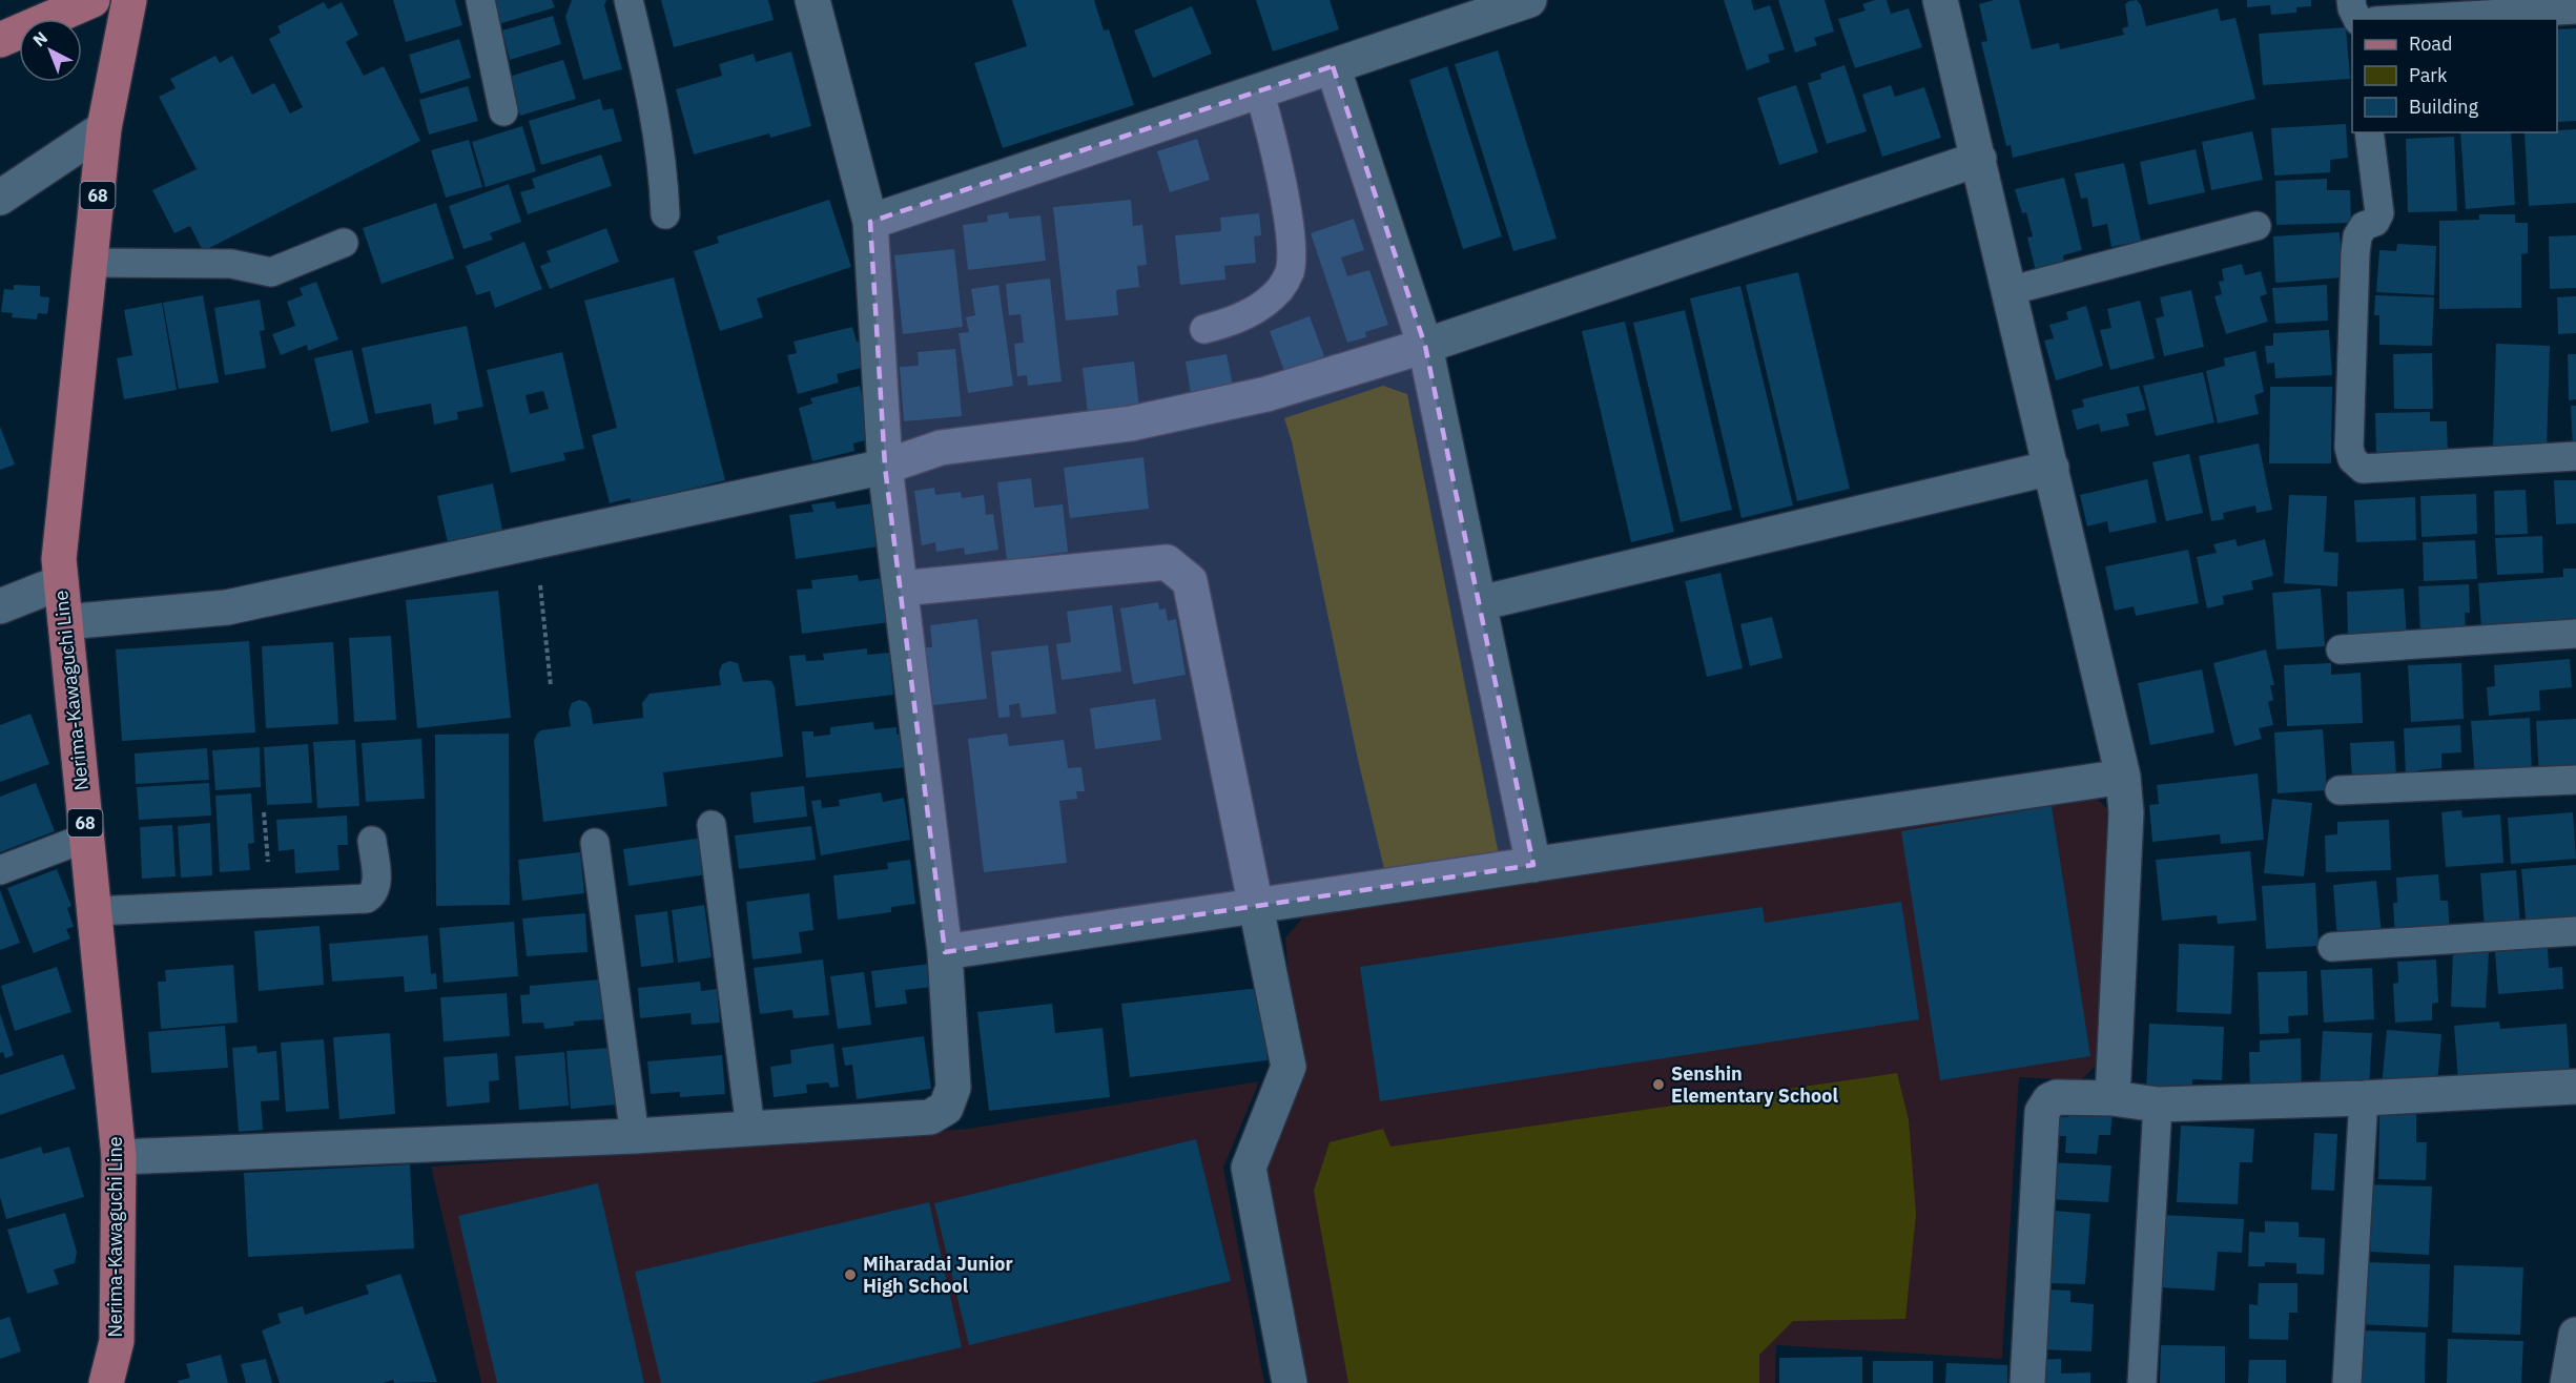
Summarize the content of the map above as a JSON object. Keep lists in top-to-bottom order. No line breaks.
{"streets":{"main road":["68","Nerima-Kawaguchi Line"]},"places":["Senshin Elementary School","Miharadai Junior High School"],"legend":["Road","Park","Building"],"north":"top left"}
